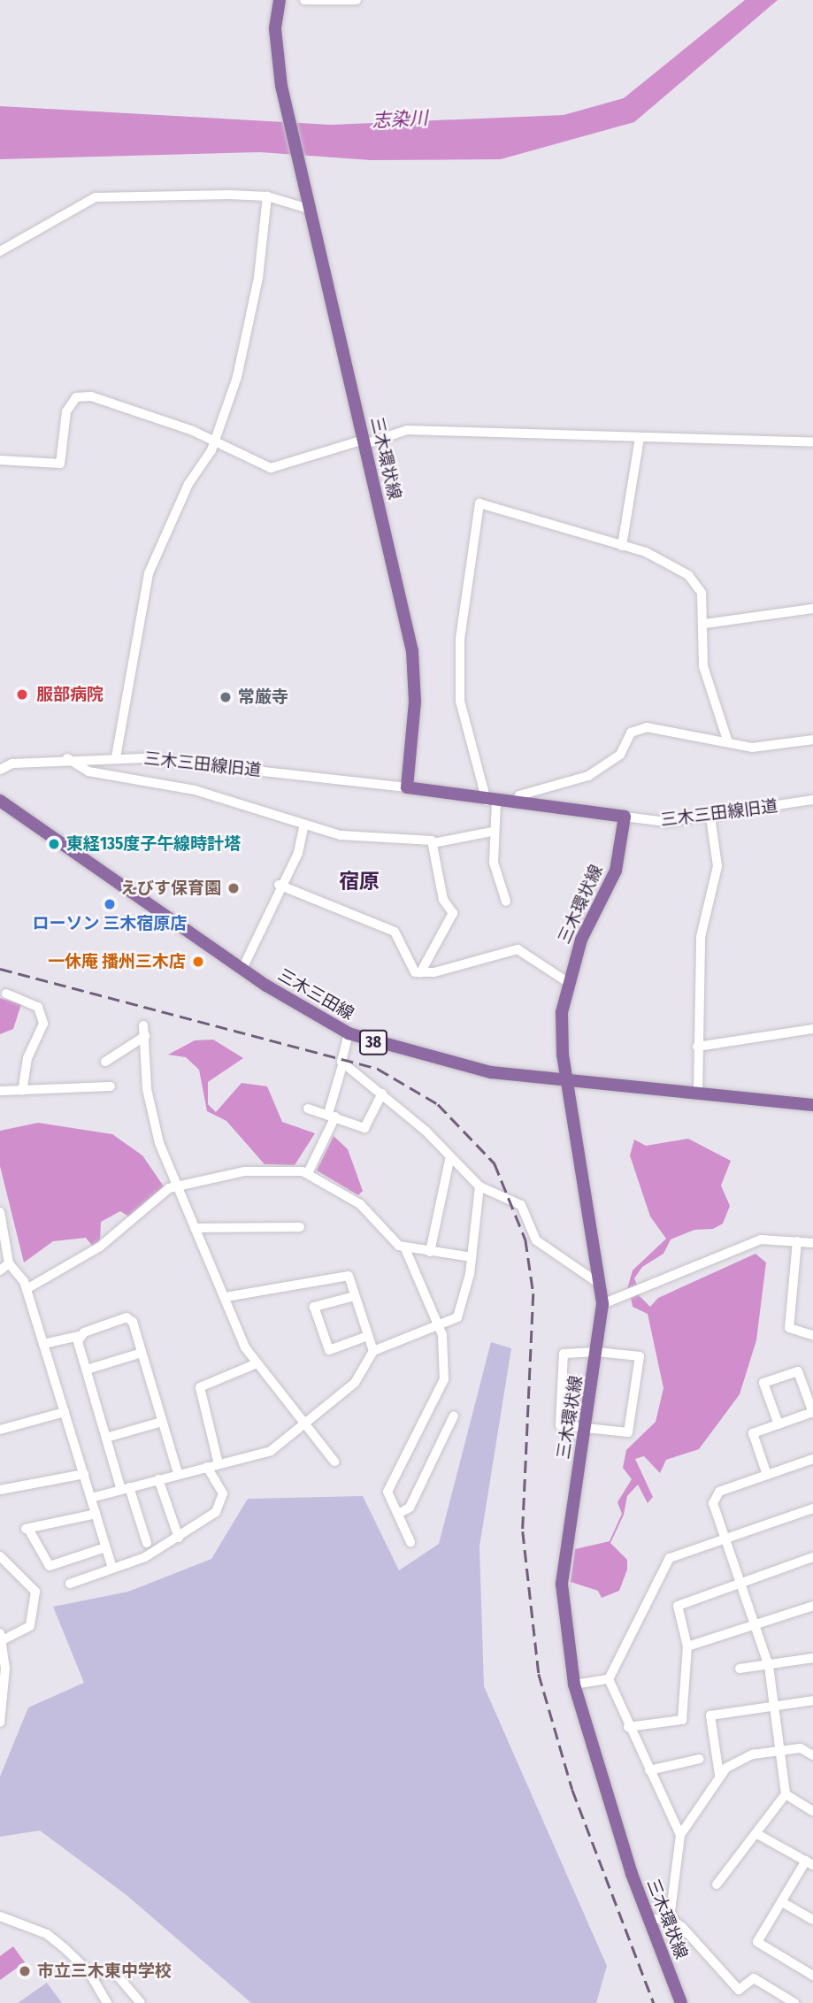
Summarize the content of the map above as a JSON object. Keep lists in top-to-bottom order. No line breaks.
{"streets":{"main road":["三木環状線","三木三田線","38"],"street":["三木三田線旧道"]},"crossings":[["三木環状線","三木三田線旧道"],["三木環状線","三木三田線"]],"districts":["宿原"],"water":["志染川"],"places":["服部病院","常厳寺","東経135度子午線時計塔","えびす保育園","ローソン 三木宿原店","一休庵 播州三木店","市立三木東中学校"]}
